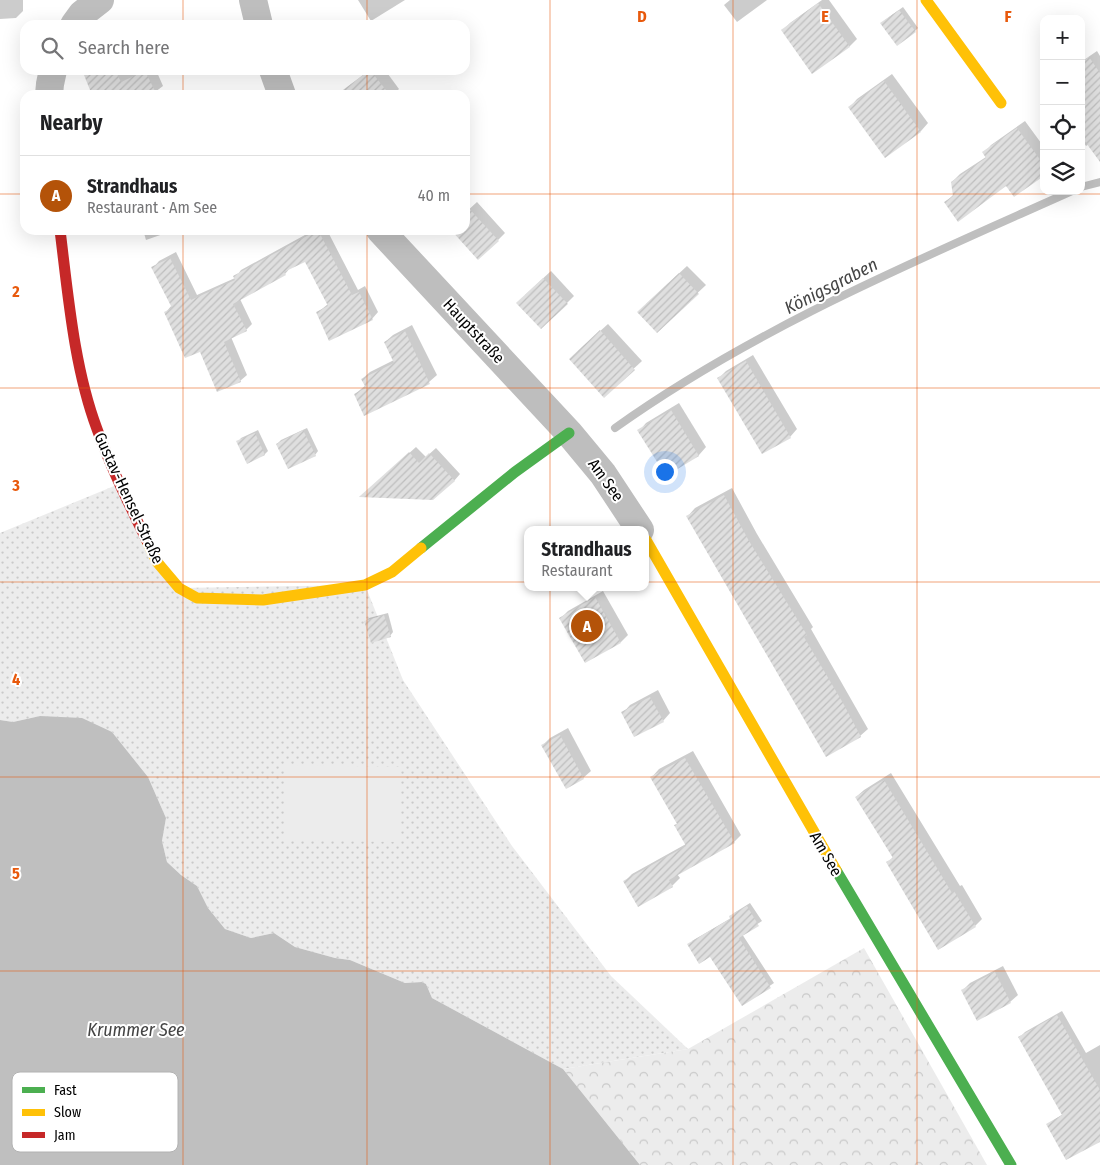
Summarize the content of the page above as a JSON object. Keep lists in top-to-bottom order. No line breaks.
{"streets":{"street":["Hauptstraße","Am See","Gustav-Hensel-Straße"]},"crossings":[["Hauptstraße","Am See"],["Hauptstraße","Gustav-Hensel-Straße"],["Am See","Gustav-Hensel-Straße"]],"water":["Königsgraben","Krummer See"],"legend":["Fast","Slow","Jam"],"page":{"map_buttons":["+","−"],"search":"Search here","heading":"Nearby","list":[{"mark":"A","name":"Strandhaus","note":"Restaurant · Am See","value":"40 m"}],"popup":["Strandhaus","Restaurant"],"pins":"A"},"grid":{"columns":["D","E","F"],"rows":["2","3","4","5"]}}
